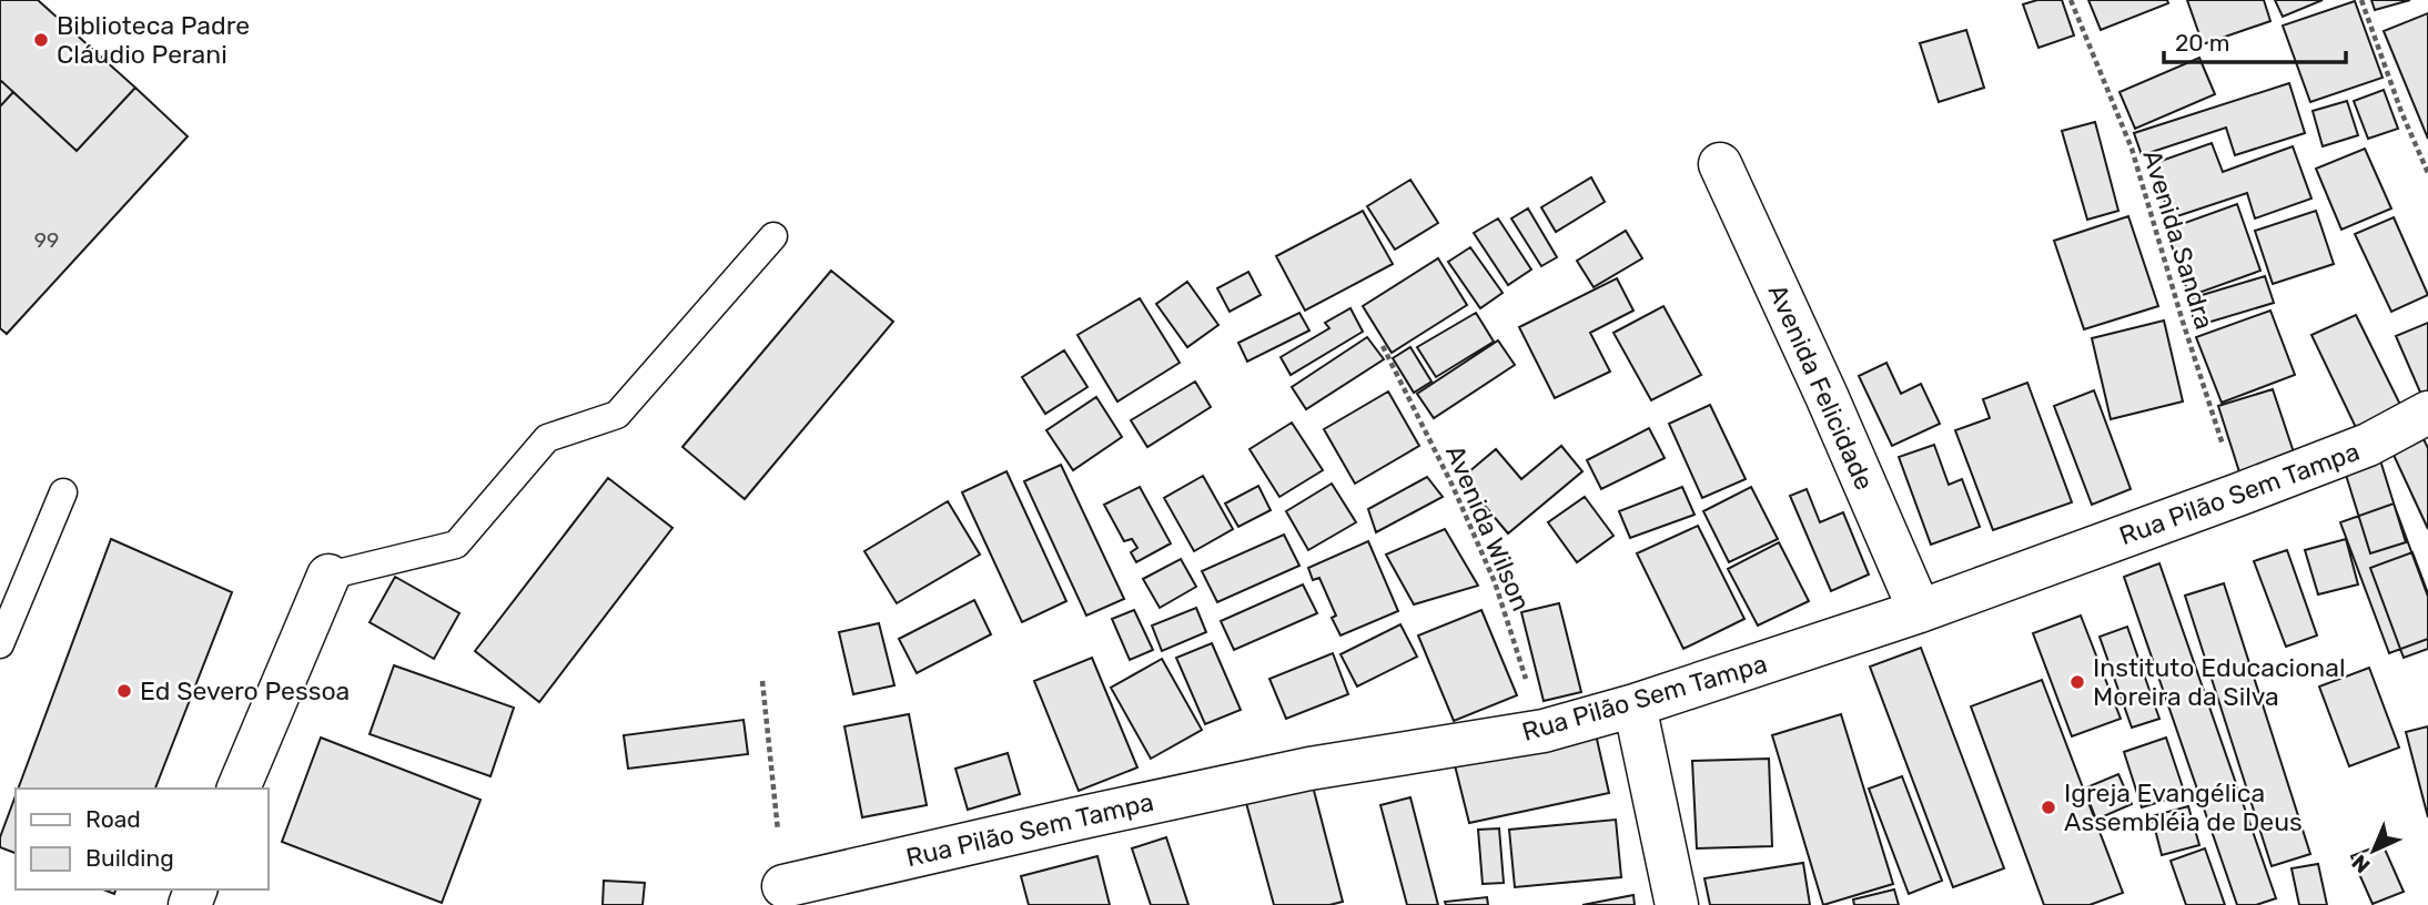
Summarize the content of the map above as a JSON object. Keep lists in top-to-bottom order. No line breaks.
{"streets":{"street":["Avenida Felicidade","Rua Pilão Sem Tampa"],"path":["Avenida Sandra","Avenida Wilson"]},"crossings":[["Avenida Sandra","Rua Pilão Sem Tampa"],["Avenida Felicidade","Rua Pilão Sem Tampa"],["Rua Pilão Sem Tampa","Avenida Wilson"]],"places":["Biblioteca Padre Cláudio Perani","Instituto Educacional Moreira da Silva","Ed Severo Pessoa","Igreja Evangélica Assembléia de Deus"],"house_numbers":["99"],"legend":["Road","Building"],"scale_bar":"20 m","north":"bottom left"}
